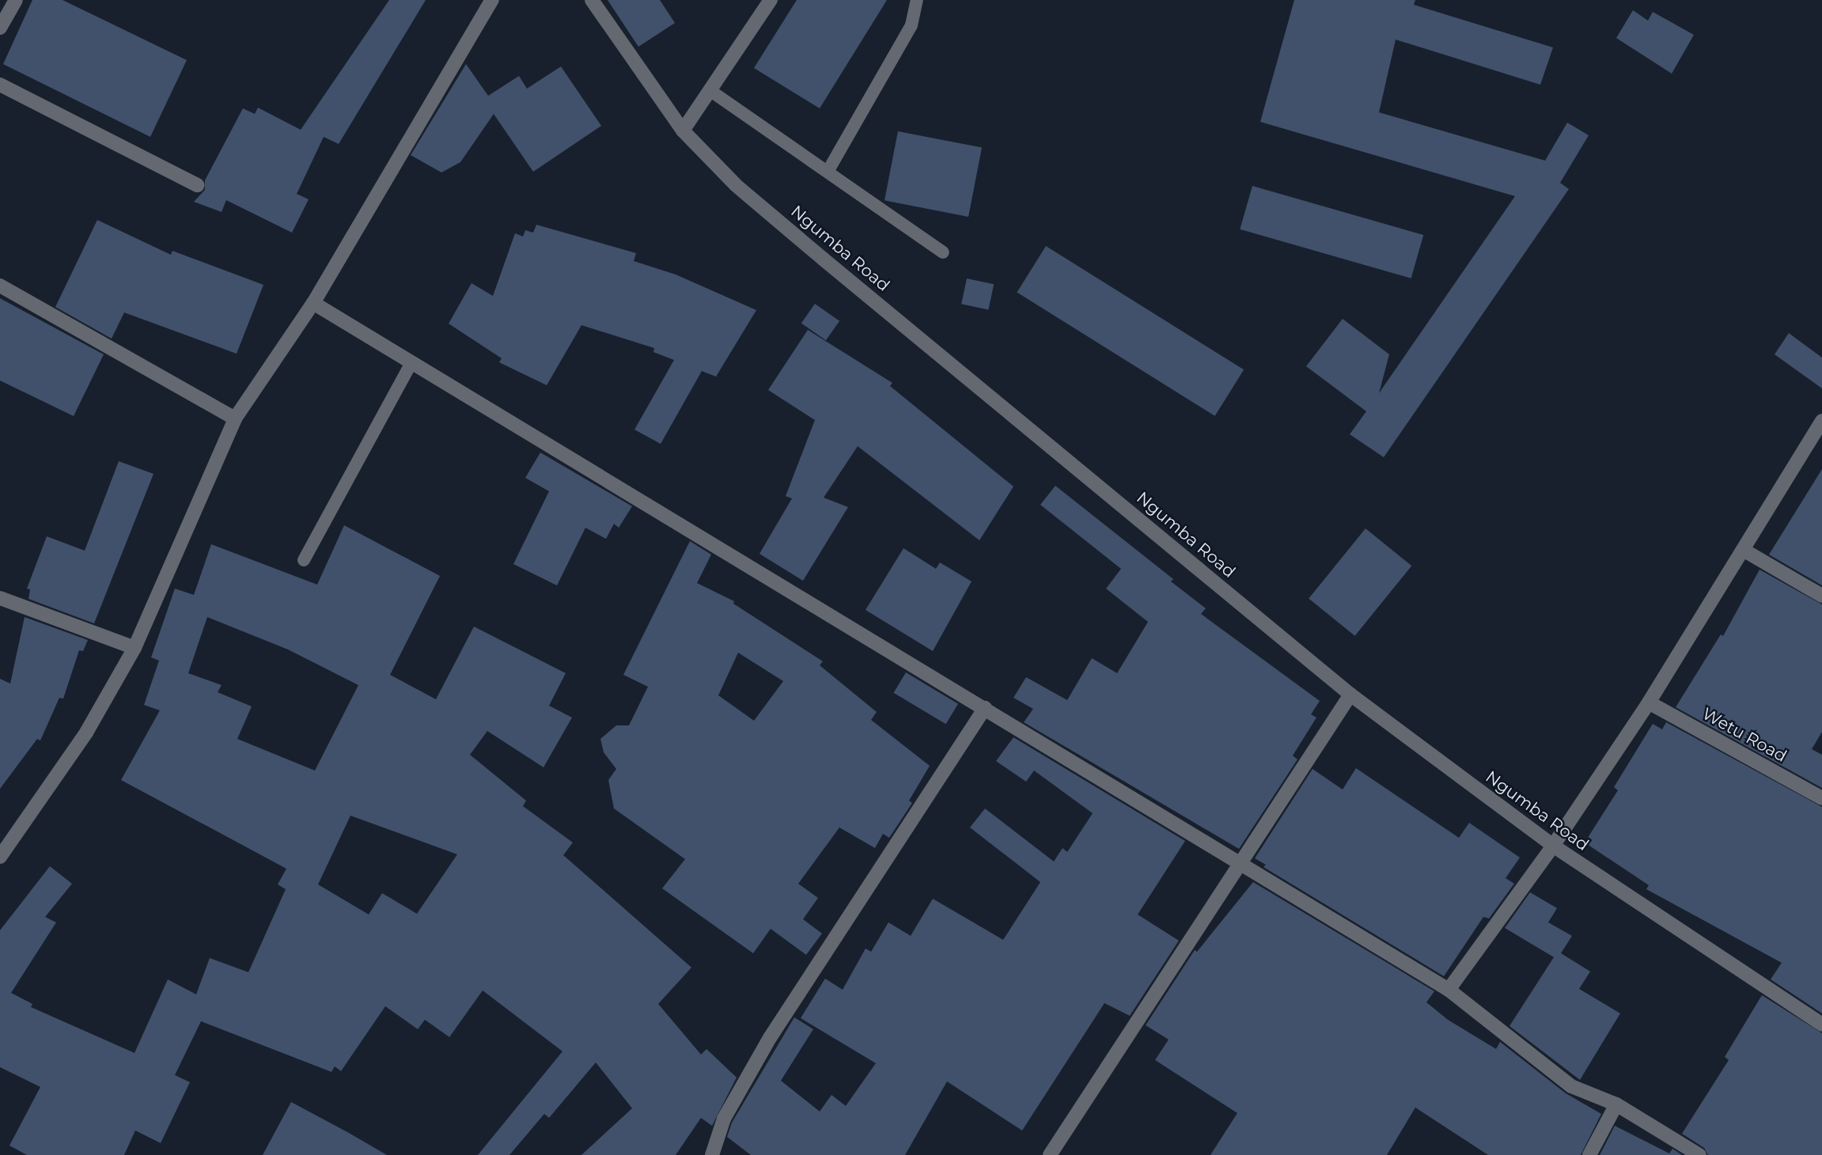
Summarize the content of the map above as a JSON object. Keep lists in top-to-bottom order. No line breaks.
{"streets":{"street":["Ngumba Road","Wetu Road"]}}
